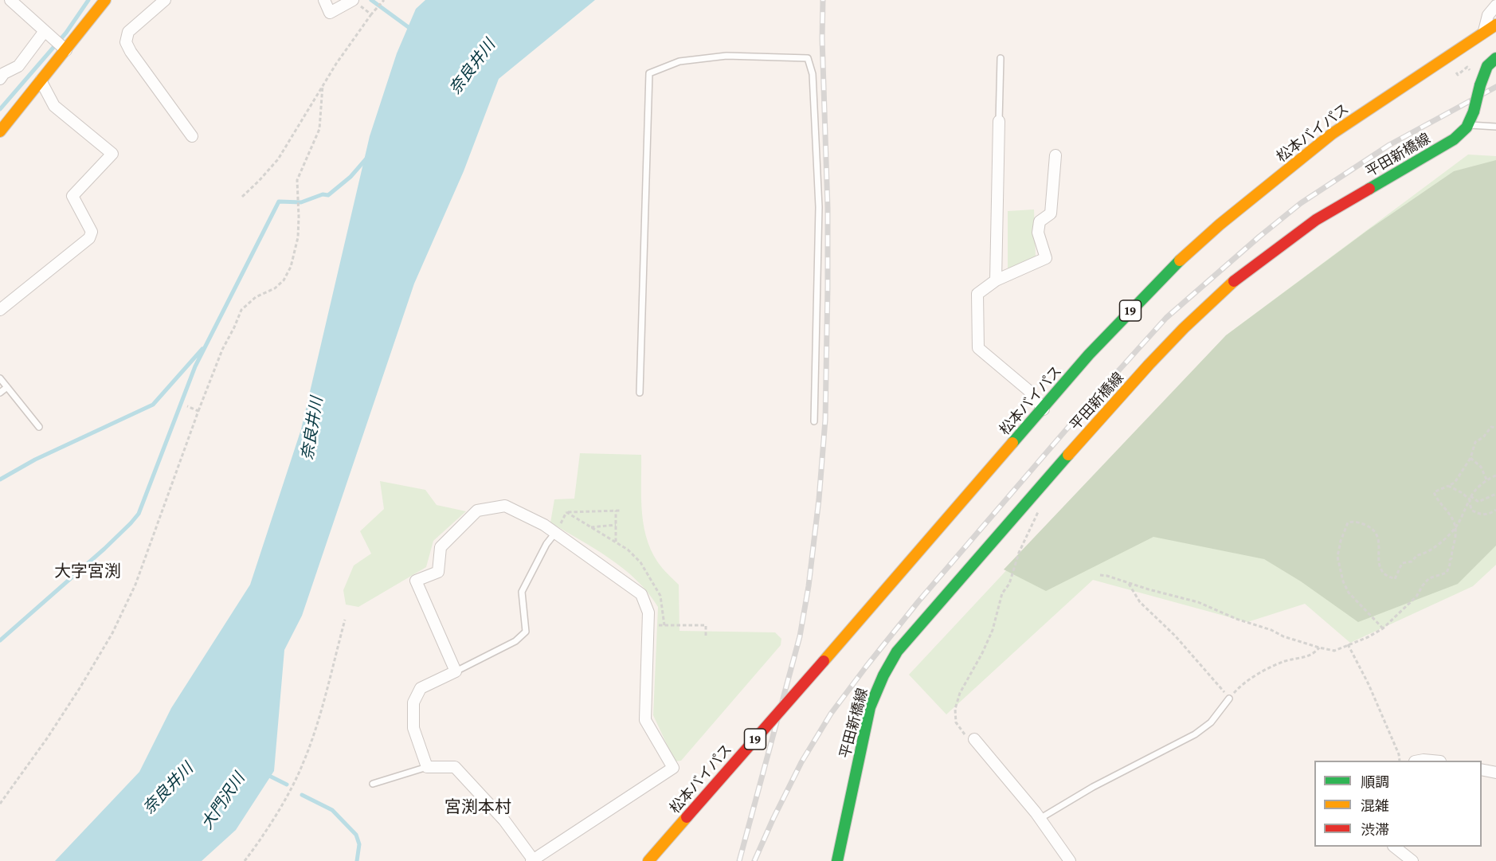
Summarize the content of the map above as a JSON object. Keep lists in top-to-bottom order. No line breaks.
{"streets":{"main road":["松本バイパス","平田新橋線","19"]},"districts":["大字宮渕","宮渕本村"],"water":["奈良井川","大門沢川"],"legend":["順調","混雑","渋滞"]}
